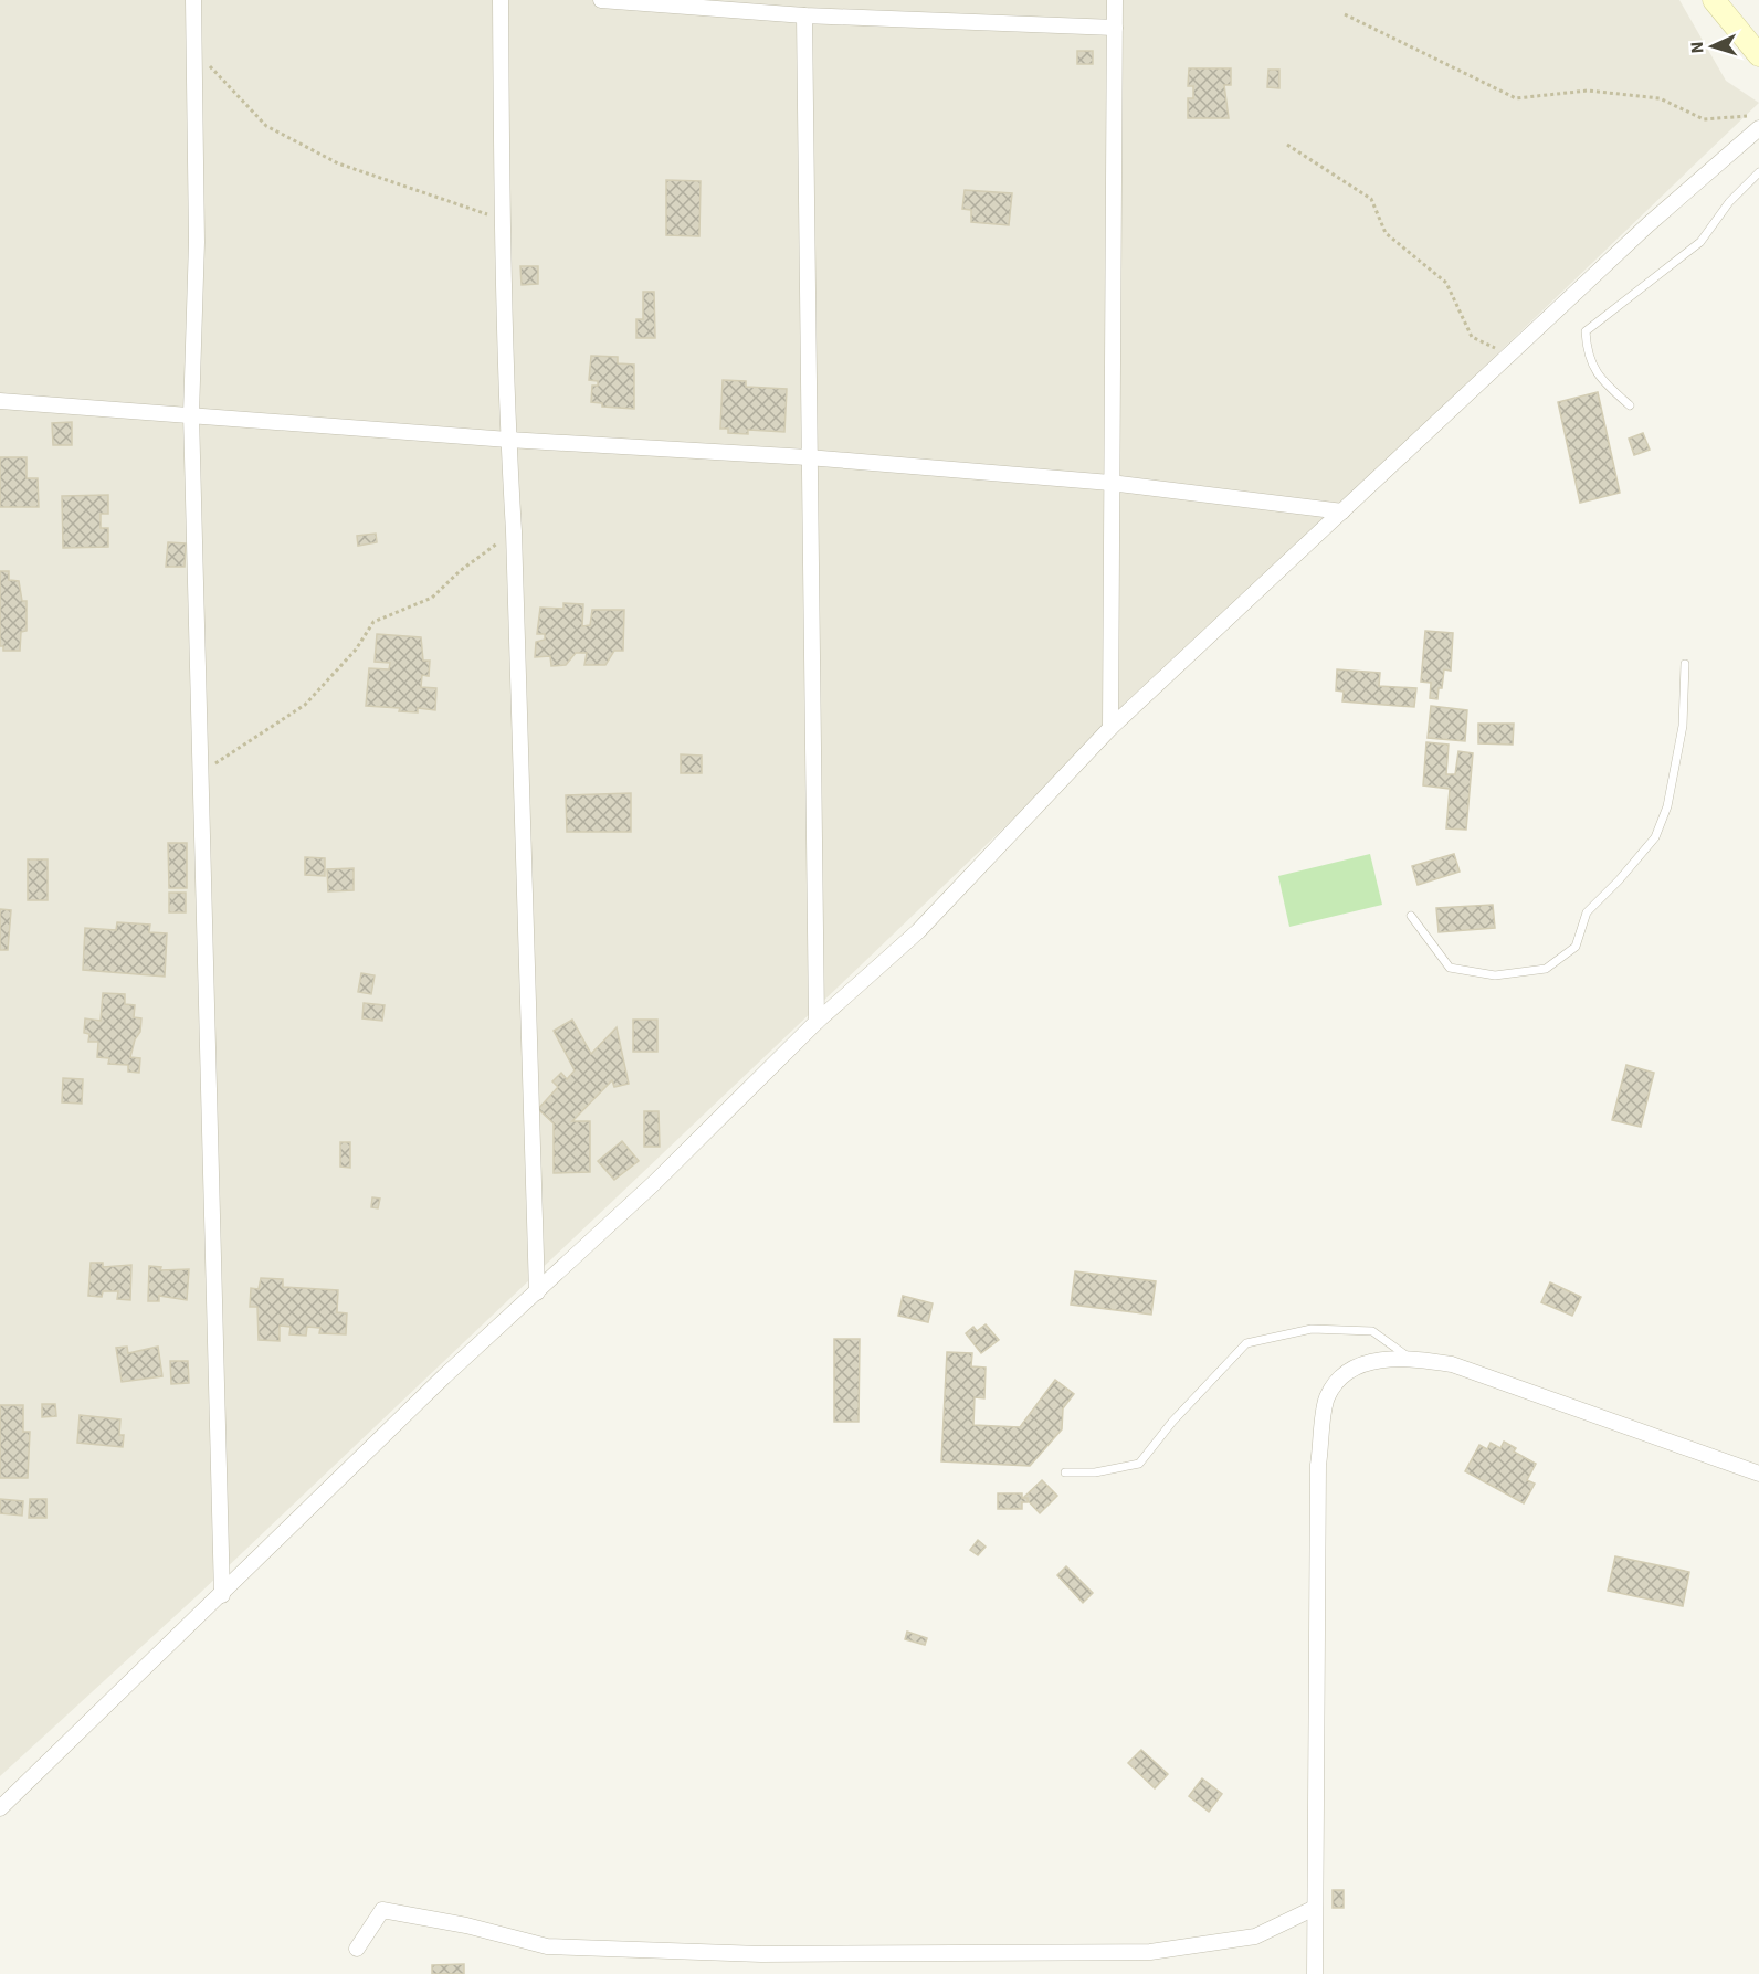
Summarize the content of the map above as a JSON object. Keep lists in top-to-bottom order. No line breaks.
{"north":"left"}
